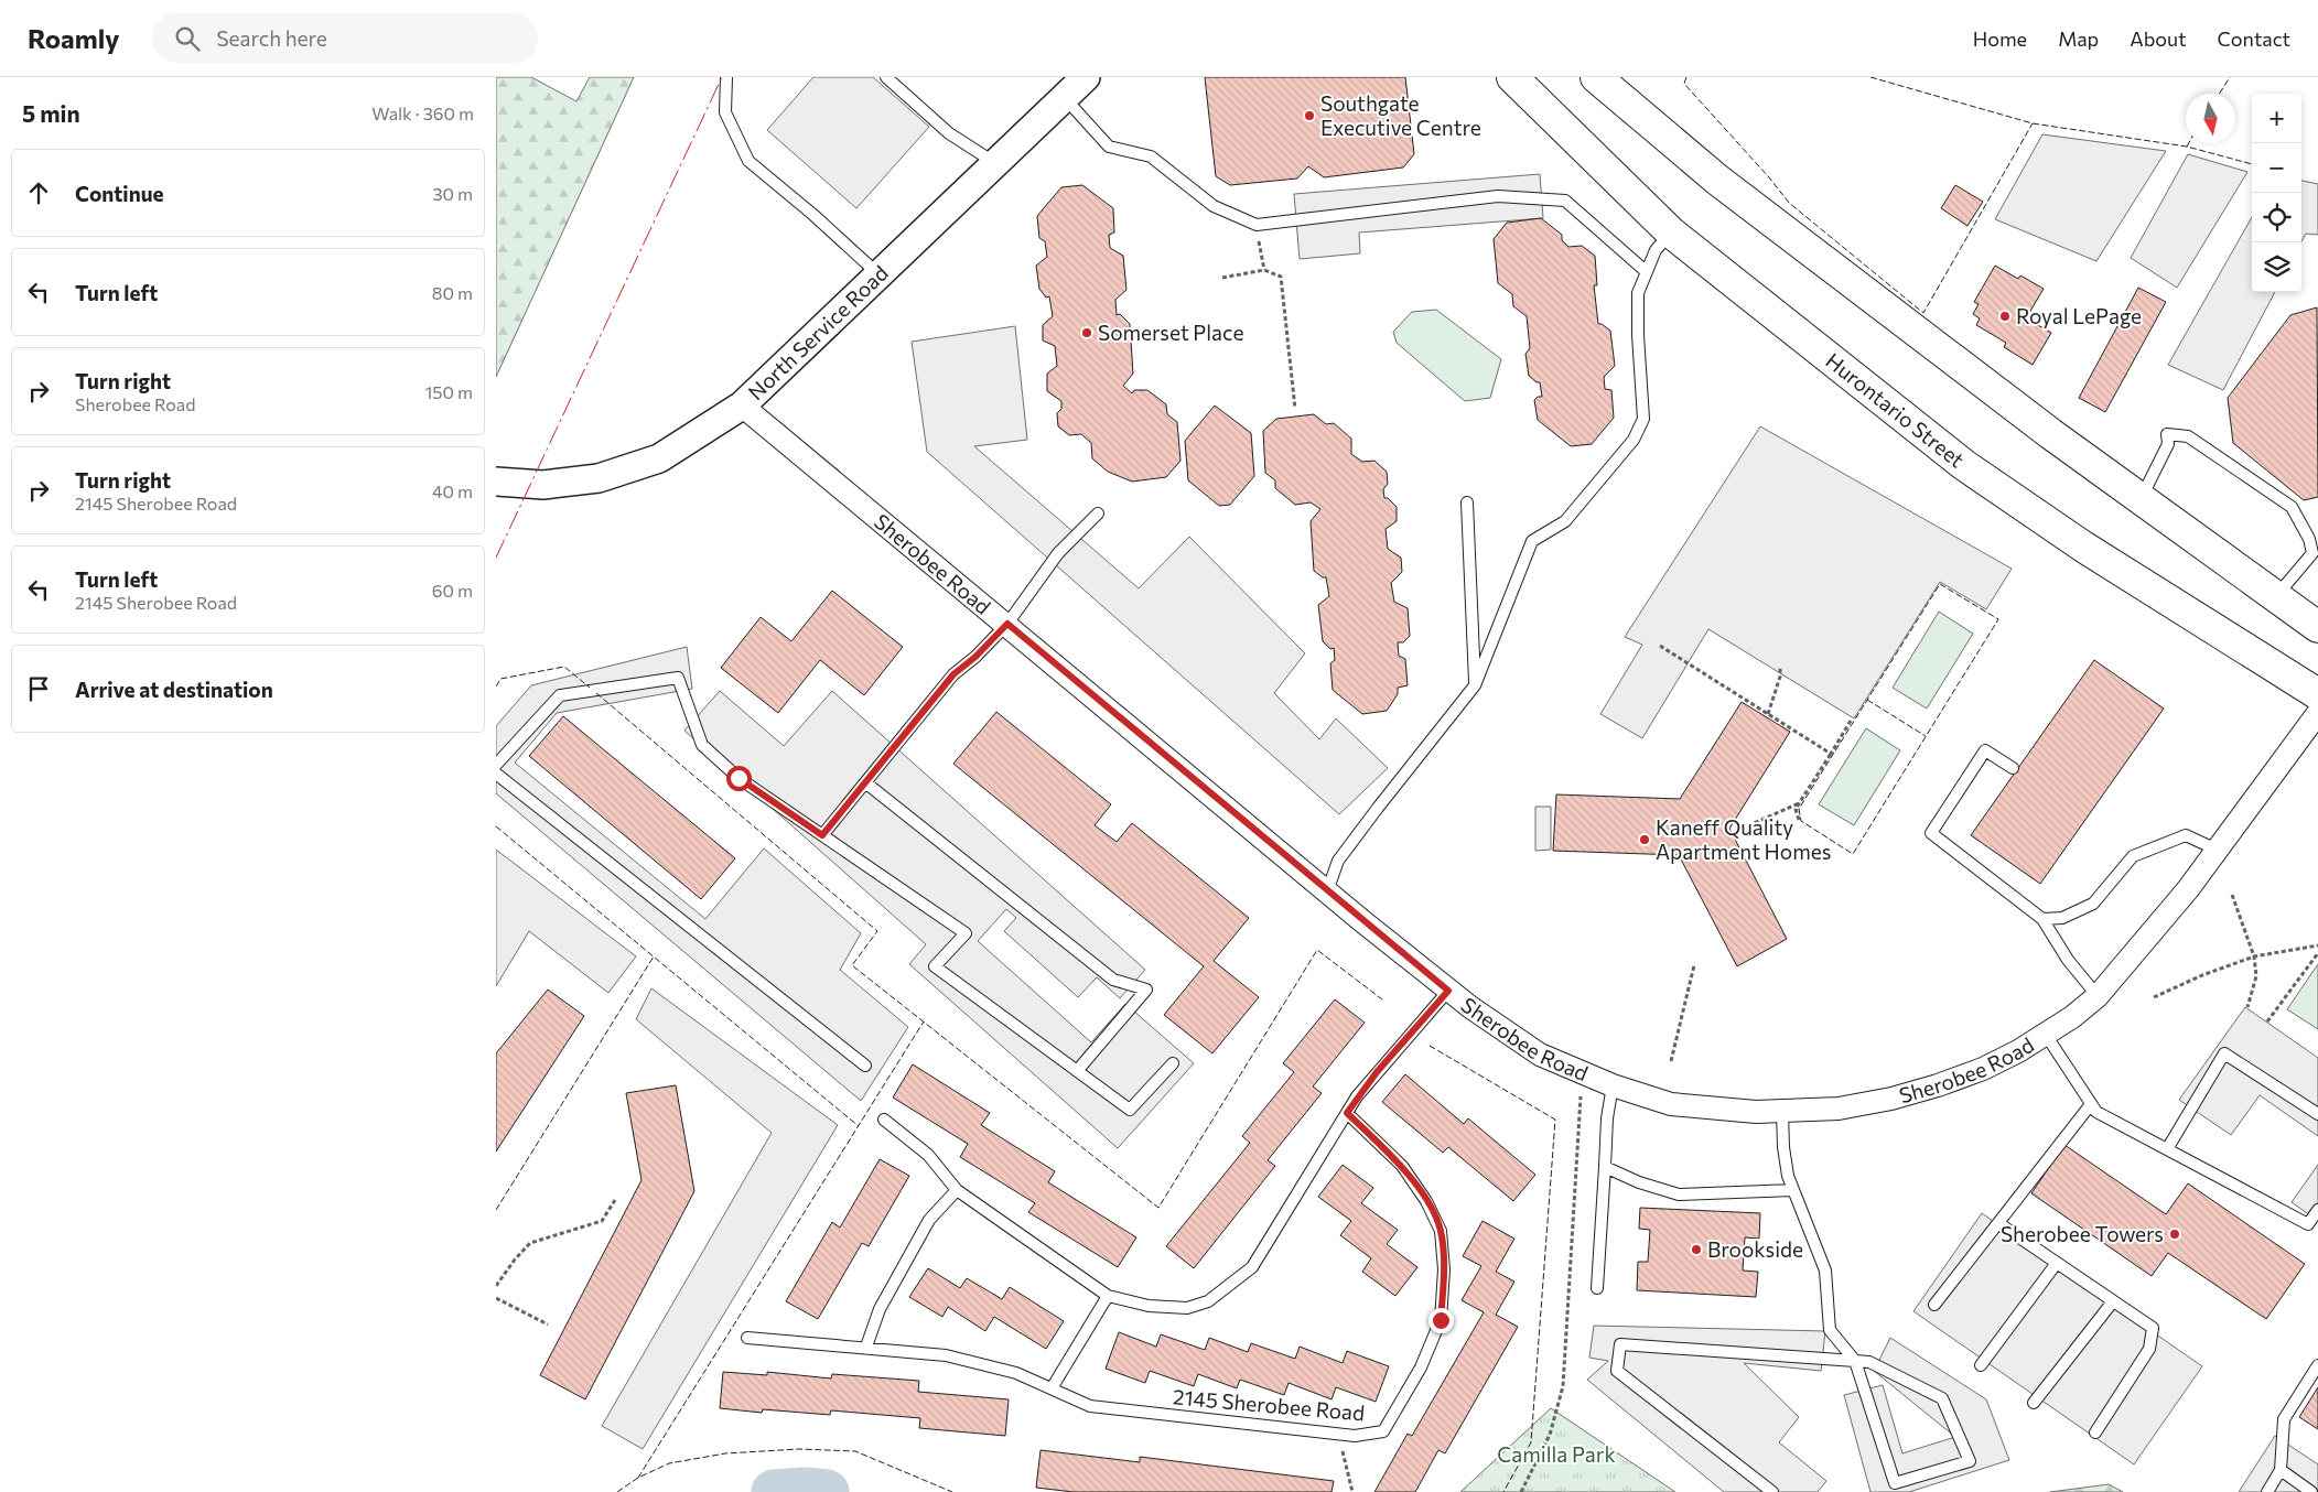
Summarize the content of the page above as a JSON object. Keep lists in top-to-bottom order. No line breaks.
{"streets":{"main road":["Hurontario Street"],"street":["North Service Road","Sherobee Road"],"lane":["2145 Sherobee Road"]},"crossings":[["North Service Road","Sherobee Road"]],"parks":["Camilla Park"],"places":["Southgate Executive Centre","Royal LePage","Somerset Place","Kaneff Quality Apartment Homes","Sherobee Towers","Brookside"],"north":"bottom","page":{"header":"Roamly","search":"Search here","nav":["Home","Map","About","Contact"],"heading":["5 min","Walk · 360 m"],"map_buttons":["+","−"],"list":[["Continue","30 m"],["Turn left","80 m"],["Turn right","Sherobee Road","150 m"],["Turn right","2145 Sherobee Road","40 m"],["Turn left","2145 Sherobee Road","60 m"],"Arrive at destination"]}}
